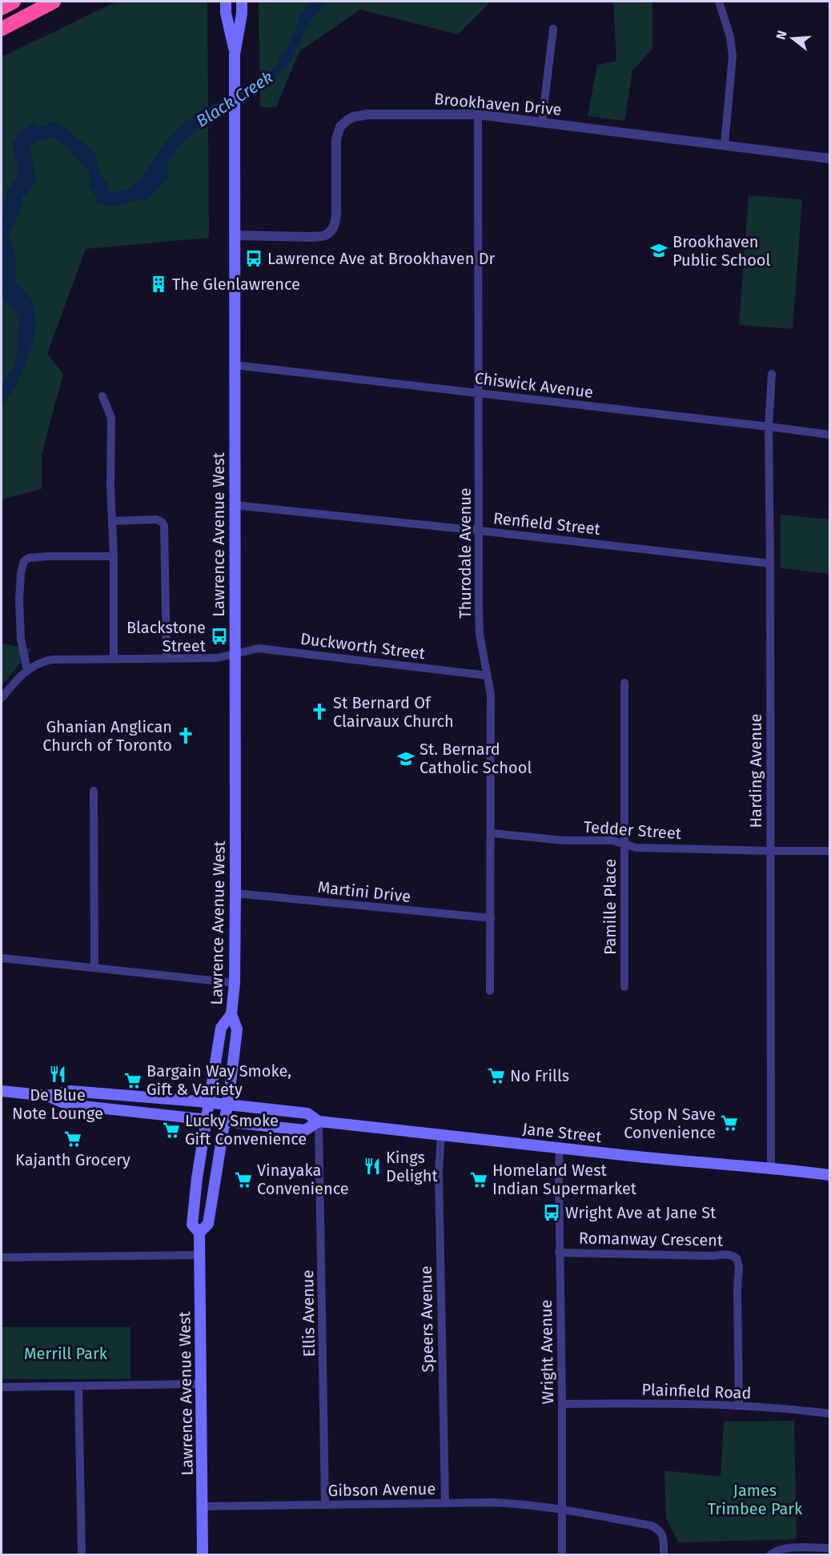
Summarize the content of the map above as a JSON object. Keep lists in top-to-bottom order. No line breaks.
{"streets":{"main road":["Lawrence Avenue West","Jane Street"],"street":["Brookhaven Drive","Chiswick Avenue","Renfield Street","Thurodale Avenue","Duckworth Street","Harding Avenue","Tedder Street","Martini Drive","Pamille Place","Romanway Crescent","Ellis Avenue","Speers Avenue","Wright Avenue","Plainfield Road","Gibson Avenue"]},"crossings":[["Brookhaven Drive","Lawrence Avenue West"],["Brookhaven Drive","Thurodale Avenue"],["Chiswick Avenue","Lawrence Avenue West"],["Chiswick Avenue","Thurodale Avenue"],["Chiswick Avenue","Harding Avenue"],["Renfield Street","Lawrence Avenue West"],["Renfield Street","Thurodale Avenue"],["Renfield Street","Harding Avenue"],["Lawrence Avenue West","Duckworth Street"],["Lawrence Avenue West","Martini Drive"],["Lawrence Avenue West","Jane Street"],["Lawrence Avenue West","Gibson Avenue"],["Thurodale Avenue","Duckworth Street"],["Thurodale Avenue","Tedder Street"],["Thurodale Avenue","Martini Drive"],["Harding Avenue","Tedder Street"],["Harding Avenue","Jane Street"],["Tedder Street","Pamille Place"],["Jane Street","Ellis Avenue"],["Jane Street","Speers Avenue"],["Jane Street","Wright Avenue"],["Romanway Crescent","Wright Avenue"],["Romanway Crescent","Plainfield Road"],["Ellis Avenue","Gibson Avenue"],["Speers Avenue","Gibson Avenue"],["Wright Avenue","Plainfield Road"],["Wright Avenue","Gibson Avenue"]],"water":["Black Creek"],"parks":["Merrill Park","James Trimbee Park"],"places":{"school or university":["Brookhaven Public School","St. Bernard Catholic School"],"bus stop":["Lawrence Ave at Brookhaven Dr","Blackstone Street","Wright Ave at Jane St"],"building":["The Glenlawrence"],"church":["St Bernard Of Clairvaux Church","Ghanian Anglican Church of Toronto"],"restaurant":["De Blue Note Lounge","Kings Delight"],"supermarket":["No Frills","Bargain Way Smoke, Gift & Variety","Stop N Save Convenience","Lucky Smoke Gift Convenience","Kajanth Grocery","Vinayaka Convenience","Homeland West Indian Supermarket"]},"north":"left"}
